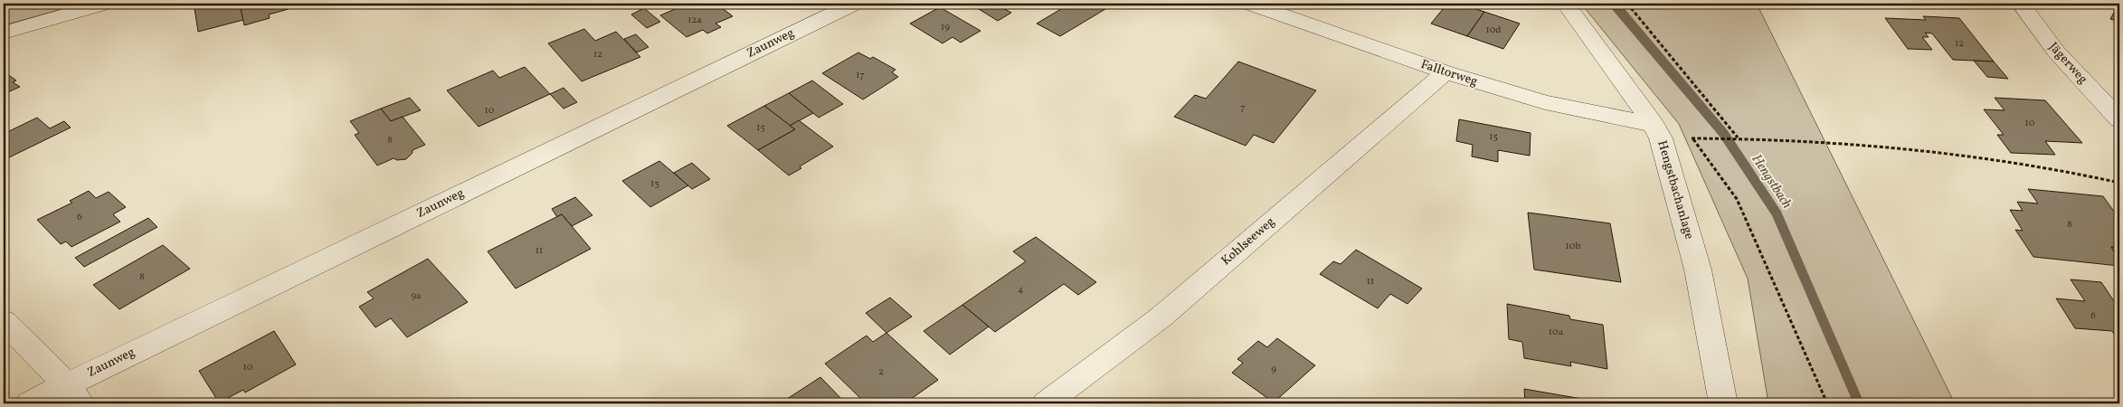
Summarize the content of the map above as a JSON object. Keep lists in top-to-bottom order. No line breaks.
{"streets":{"street":["Zaunweg","Jägerweg","Falltorweg","Hengstbachanlage","Kohlseeweg"]},"crossings":[["Falltorweg","Hengstbachanlage"],["Falltorweg","Kohlseeweg"]],"water":["Hengstbach"],"house_numbers":["12a","19","10d","12","12","17","7","10","10","15","15","8","13","6","8","10b","11","8","11","4","9a","6","10a","10","9","2"]}
